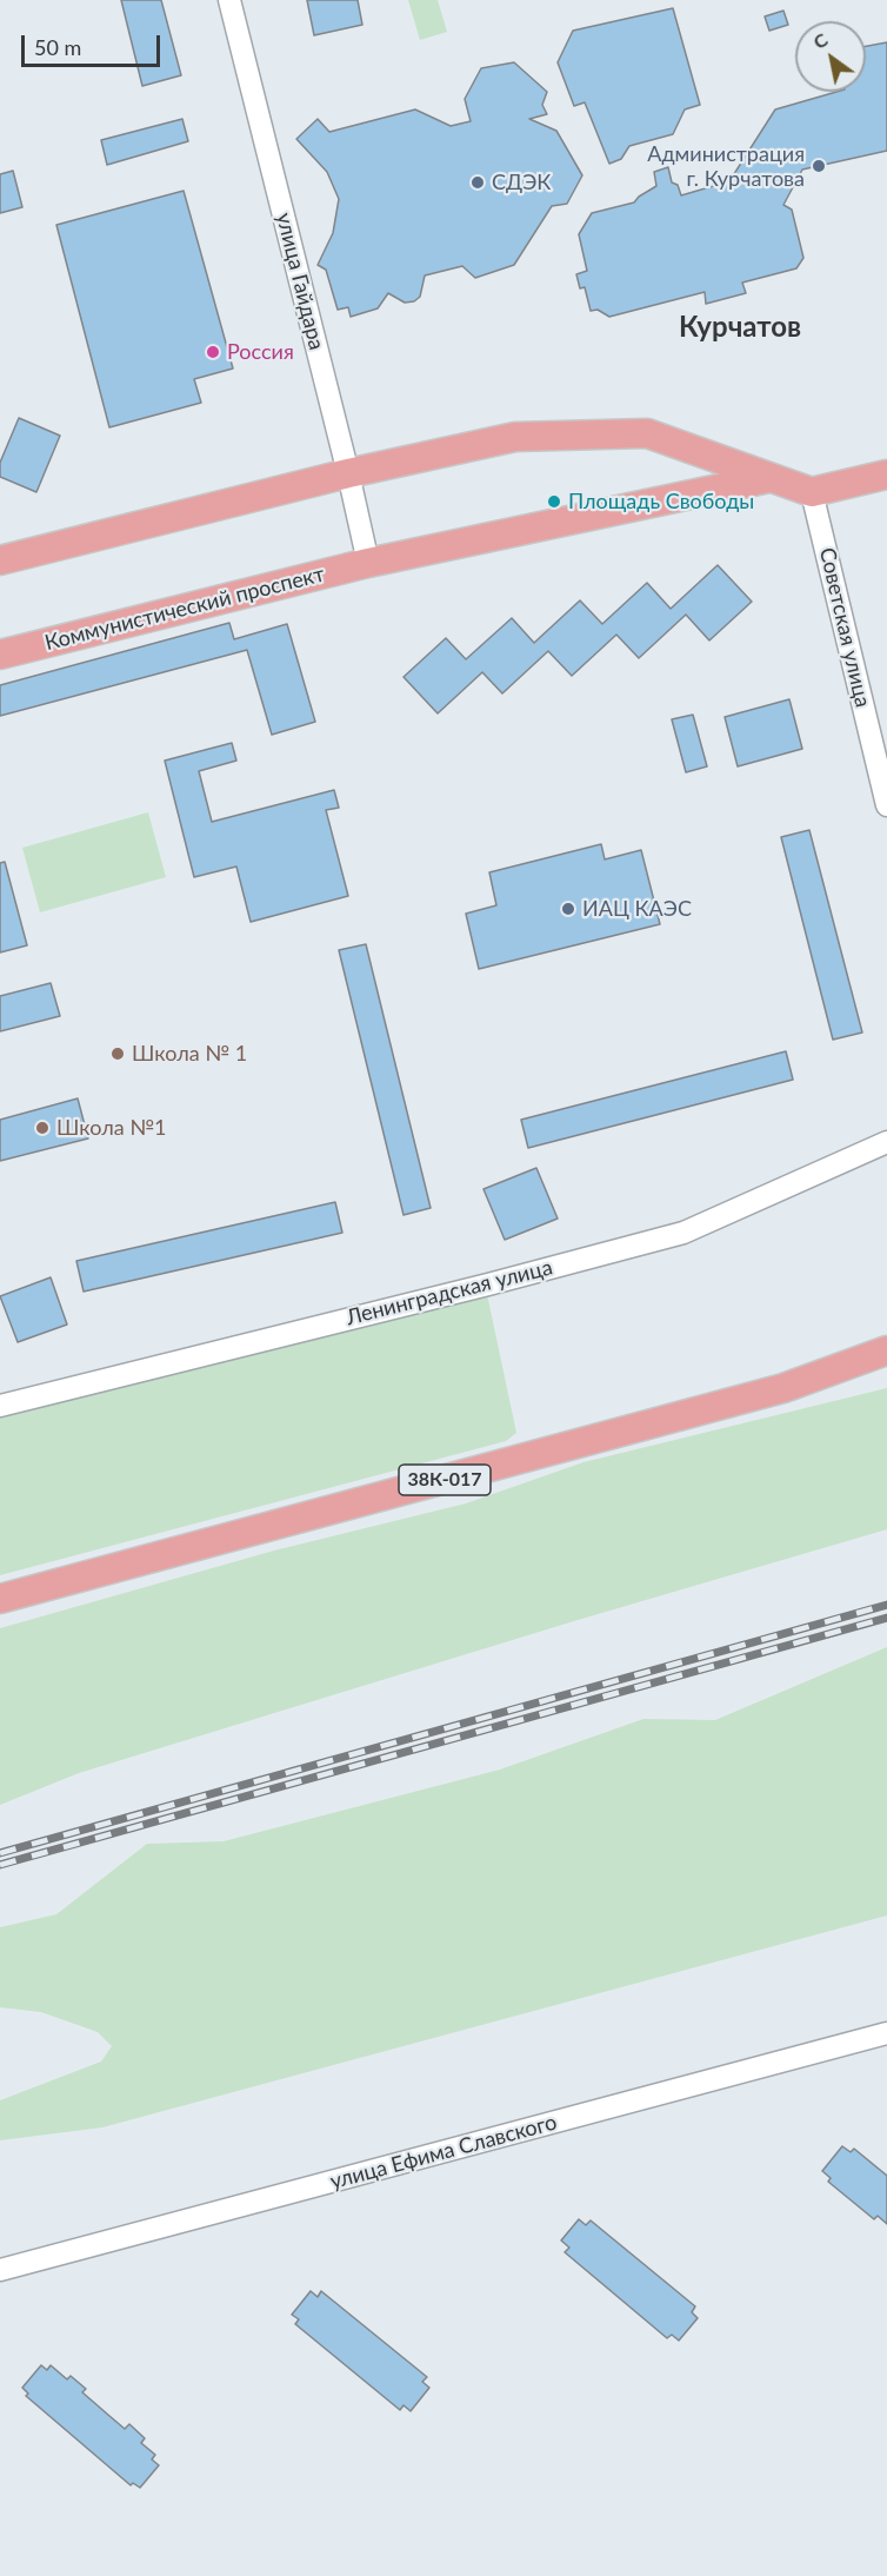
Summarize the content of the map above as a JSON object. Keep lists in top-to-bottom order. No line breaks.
{"streets":{"main road":["Коммунистический проспект","38К-017"],"street":["улица Гайдара","Советская улица","Ленинградская улица","улица Ефима Славского"]},"crossings":[["улица Гайдара","Коммунистический проспект"]],"districts":["Курчатов"],"places":["Администрация г. Курчатова","СДЭК","Россия","Площадь Свободы","ИАЦ КАЭС","Школа № 1","Школа №1"],"scale_bar":"50 m","north":"top left"}
